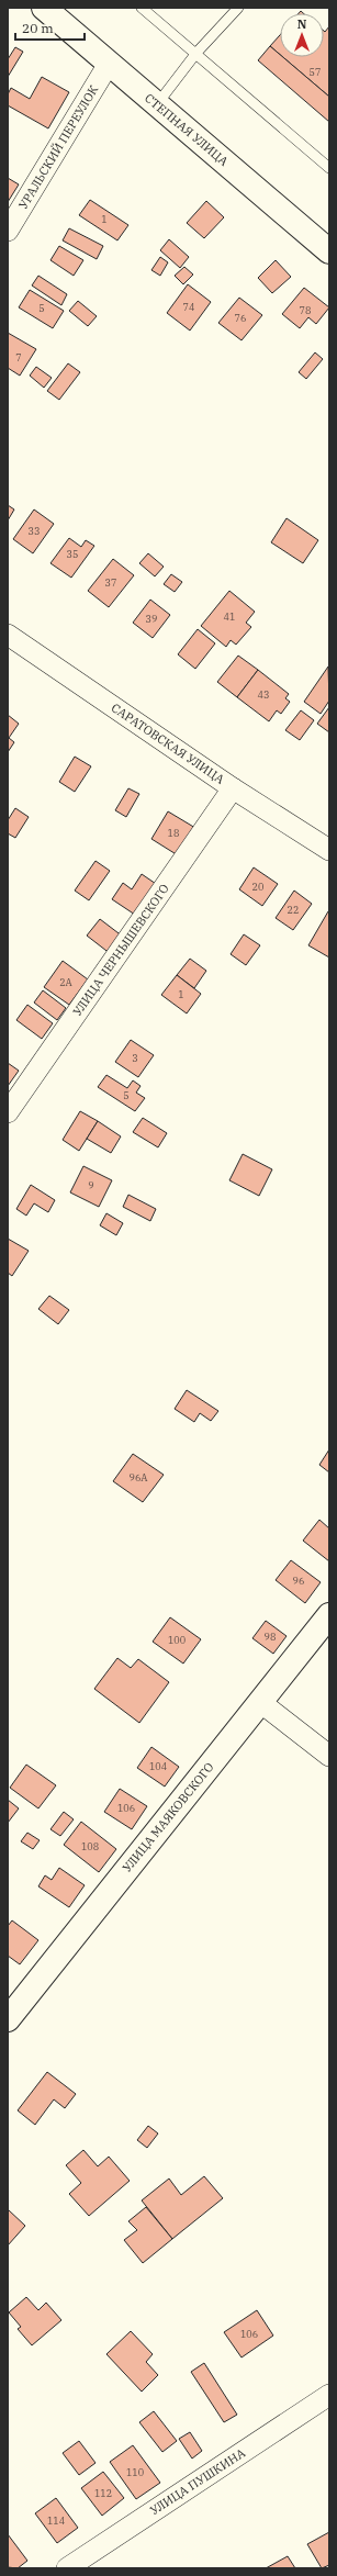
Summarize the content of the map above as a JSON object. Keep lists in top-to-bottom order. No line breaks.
{"streets":{"main road":["СТЕПНАЯ УЛИЦА","УЛИЦА МАЯКОВСКОГО"],"street":["УРАЛЬСКИЙ ПЕРЕУЛОК","САРАТОВСКАЯ УЛИЦА","УЛИЦА ЧЕРНЫШЕВСКОГО","УЛИЦА ПУШКИНА"]},"crossings":[["СТЕПНАЯ УЛИЦА","УРАЛЬСКИЙ ПЕРЕУЛОК"],["САРАТОВСКАЯ УЛИЦА","УЛИЦА ЧЕРНЫШЕВСКОГО"]],"house_numbers":["57","1","74","5","78","76","7","33","35","37","41","39","43","18","20","22","2А","1","3","5","9","96А","96","98","100","104","106","108","106","110","112","114"],"scale_bar":"20 m","north":"top"}
